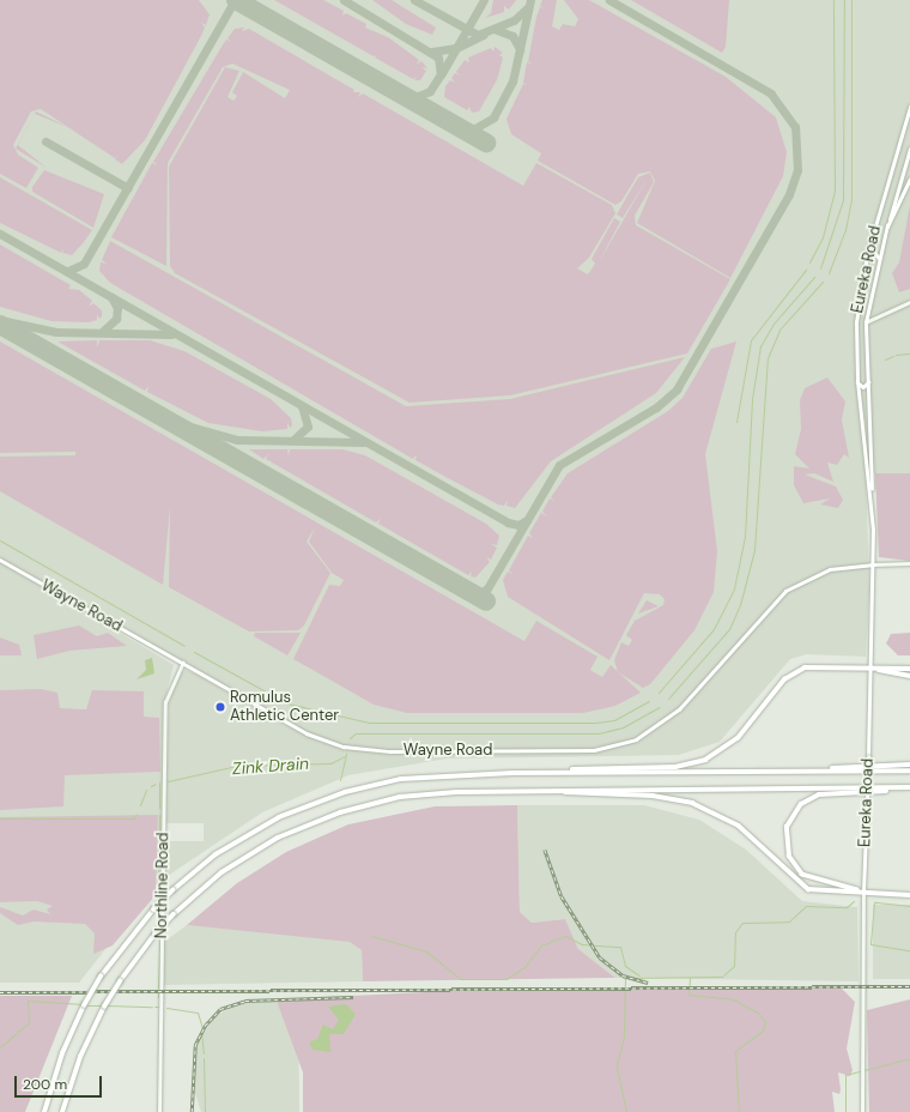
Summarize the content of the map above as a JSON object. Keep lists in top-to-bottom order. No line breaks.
{"streets":{"main road":["Eureka Road","Wayne Road"],"street":["Northline Road"]},"crossings":[["Eureka Road","Wayne Road"],["Wayne Road","Northline Road"]],"water":["Zink Drain"],"places":["Romulus Athletic Center"],"scale_bar":"200 m"}
